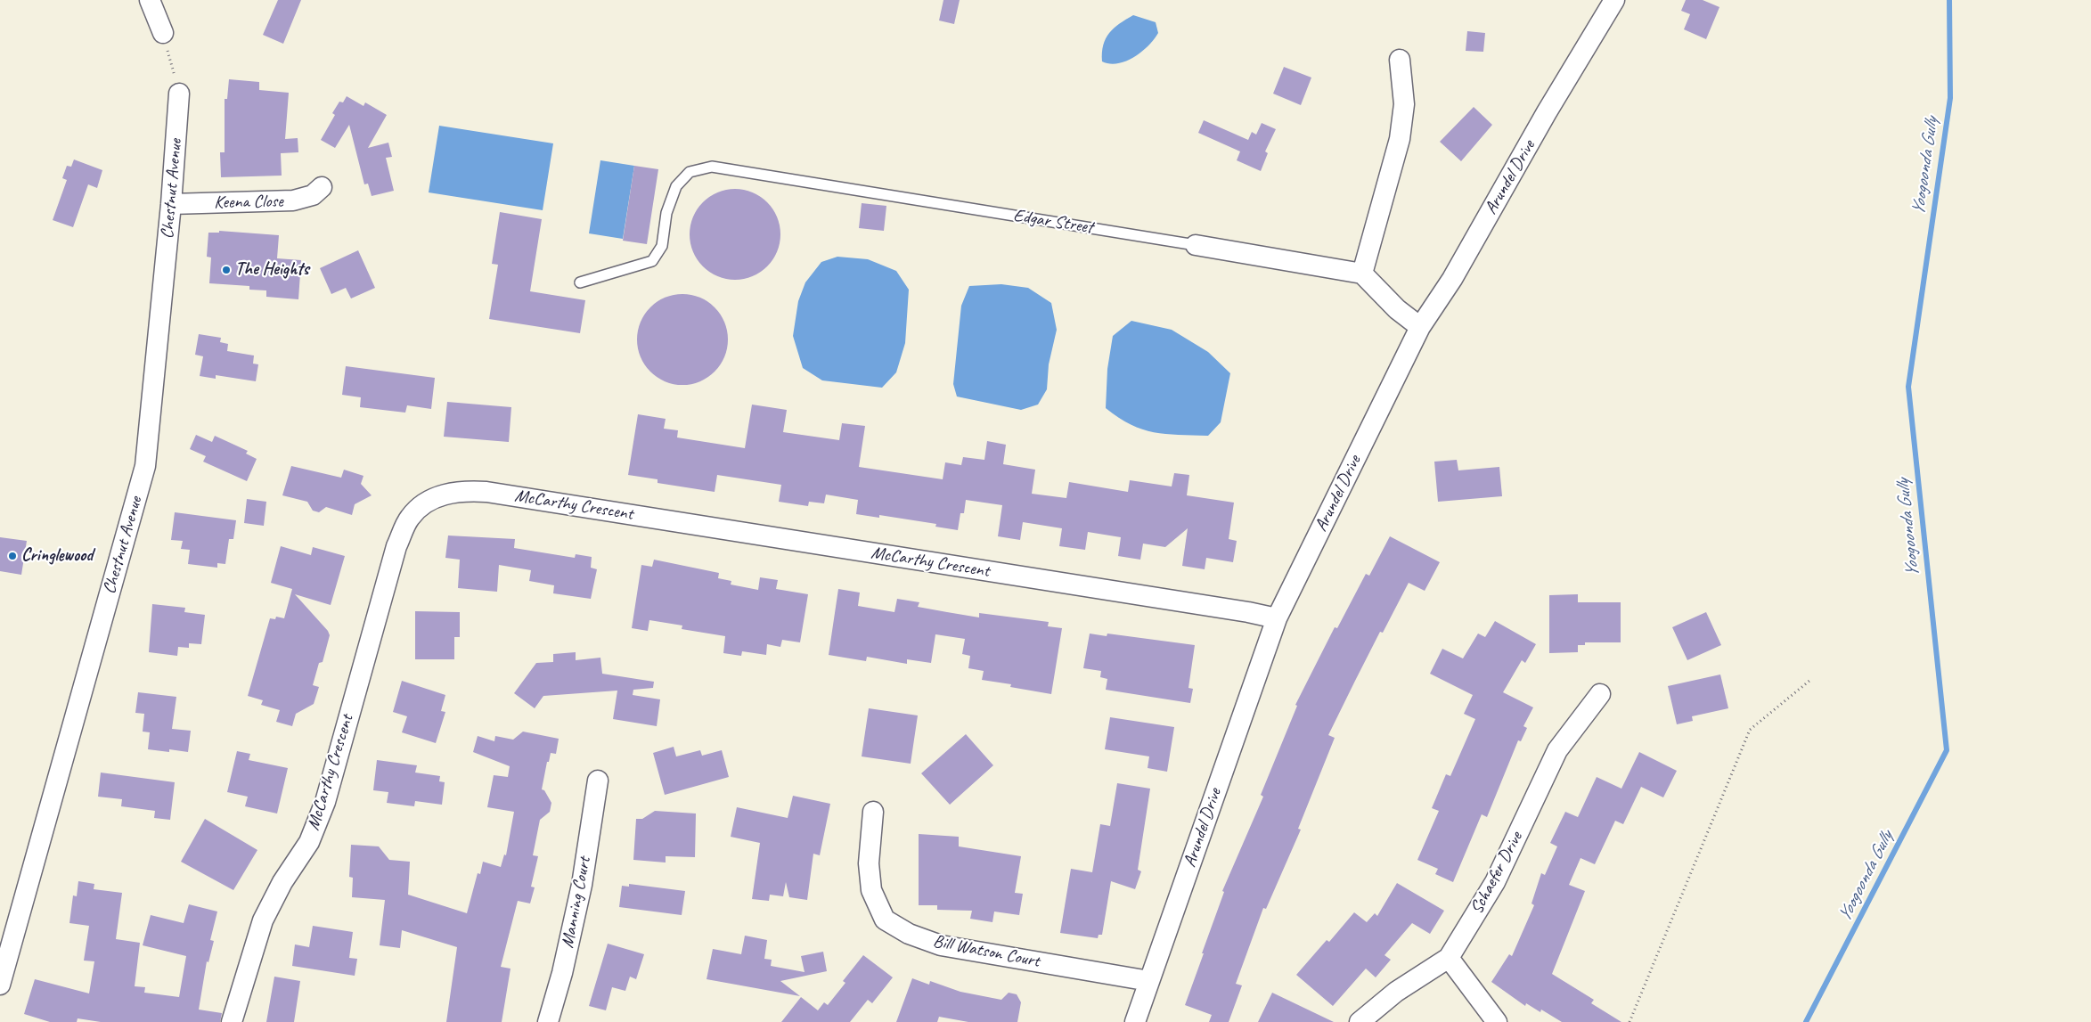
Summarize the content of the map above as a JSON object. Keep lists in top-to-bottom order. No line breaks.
{"streets":{"street":["Arundel Drive","Chestnut Avenue","Keena Close","Edgar Street","McCarthy Crescent","Schaefer Drive","Manning Court","Bill Watson Court"]},"crossings":[["Arundel Drive","McCarthy Crescent"],["Arundel Drive","Bill Watson Court"],["Chestnut Avenue","Keena Close"]],"water":["Yoogoonda Gully"],"places":["The Heights","Cringlewood"]}
